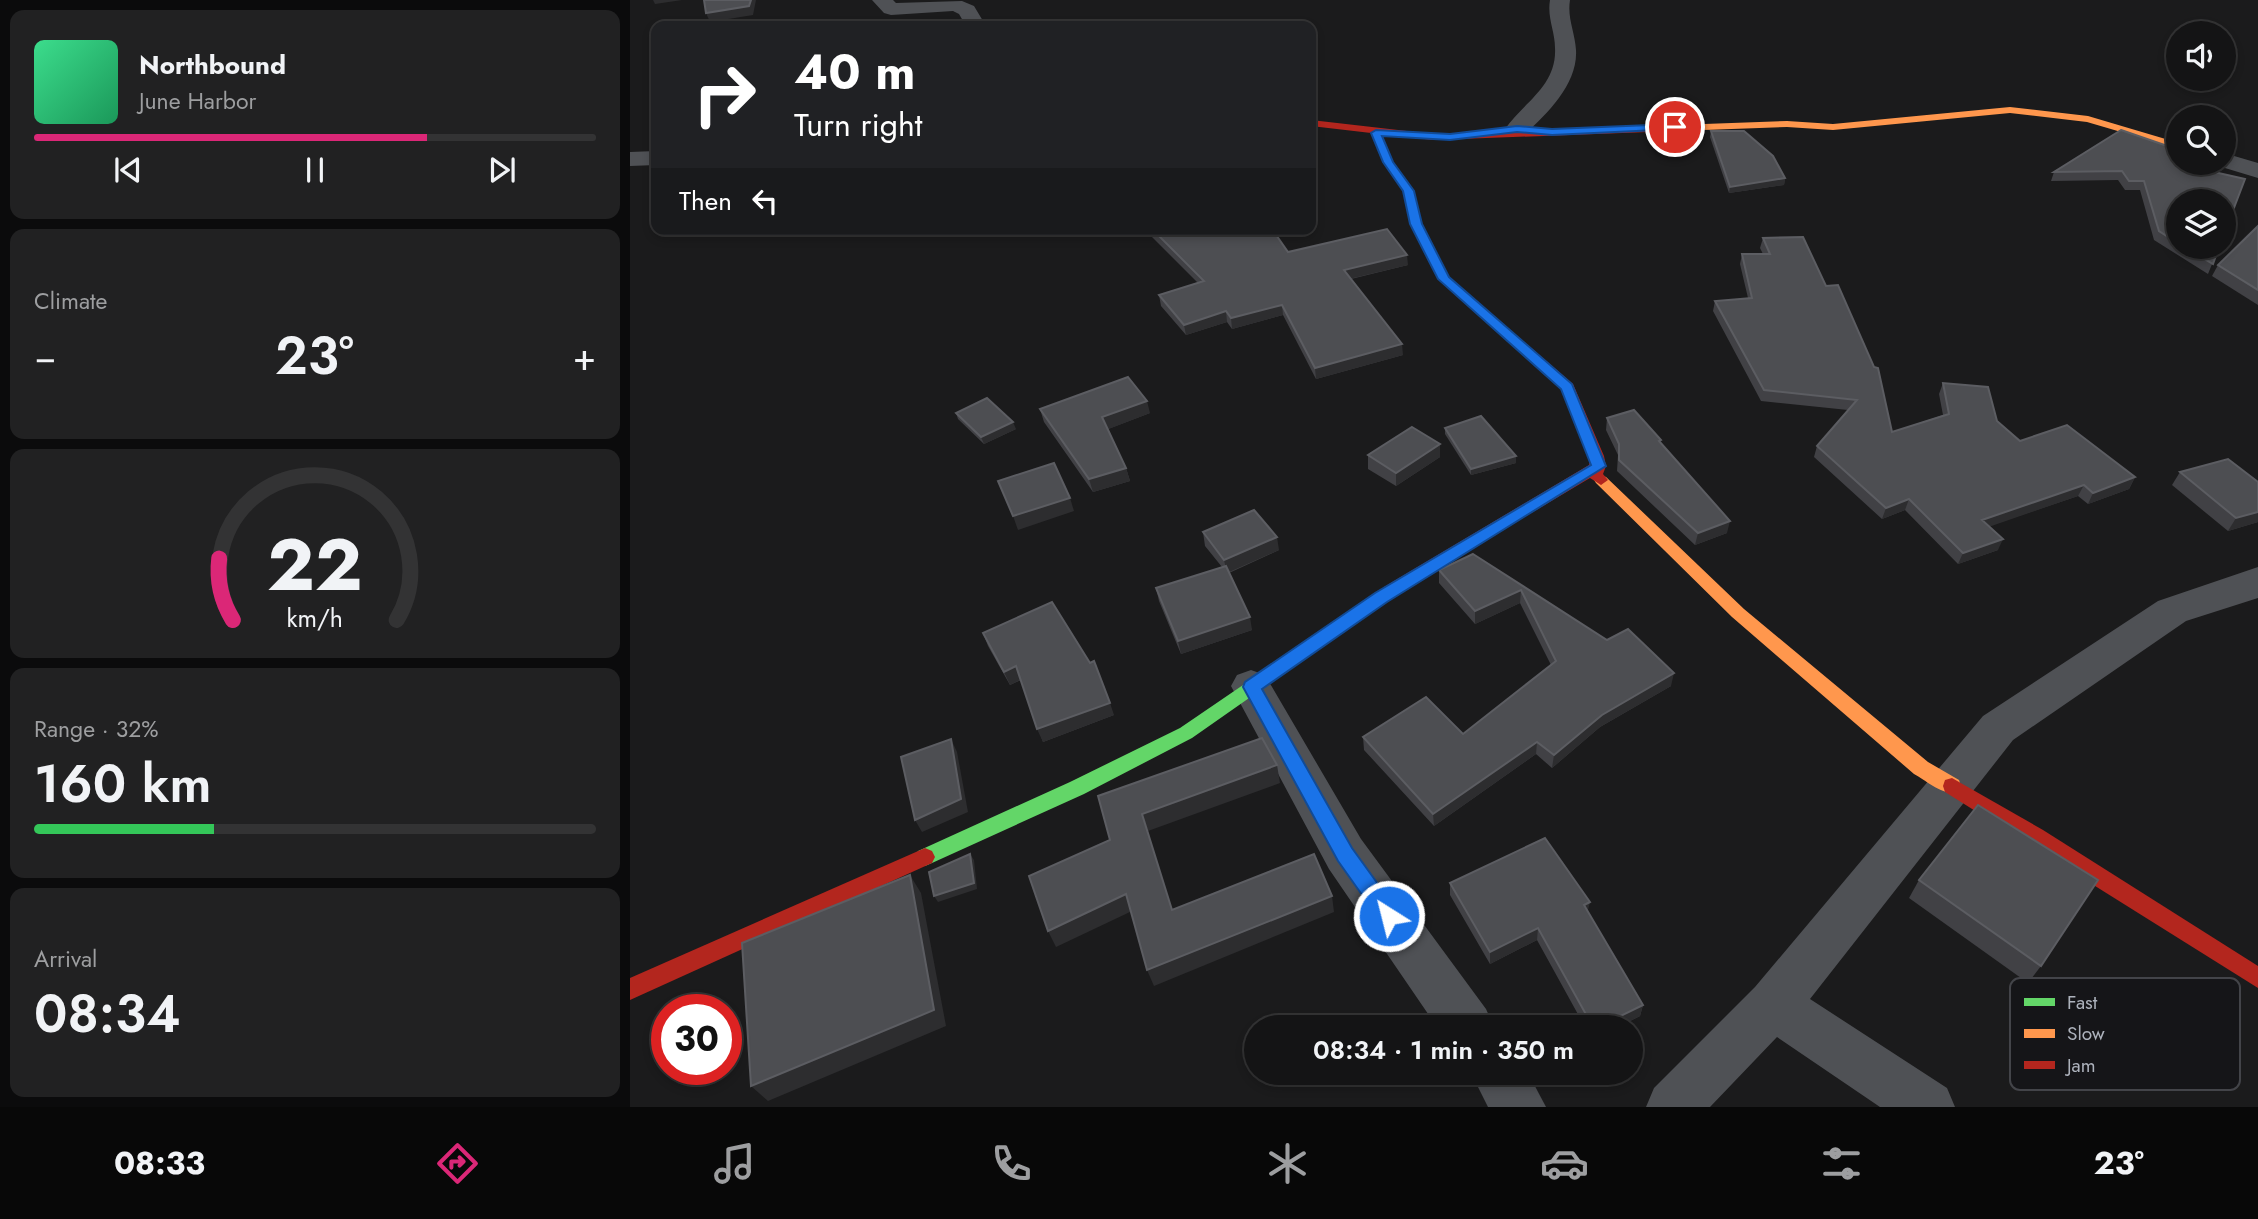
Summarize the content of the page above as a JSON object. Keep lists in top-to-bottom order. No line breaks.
{"legend":["Fast","Slow","Jam"],"page":{"turn":["40 m","Turn right"],"song":["Northbound","June Harbor"],"then":"Then","tile":["Climate",["Range · 32%","160 km"],["Arrival","08:34"]],"heat":["−","23°","+"],"limit":"30","trip":"08:34 · 1 min · 350 m","tabs":["08:33","23°"],"gauge":["22","km/h"]}}
